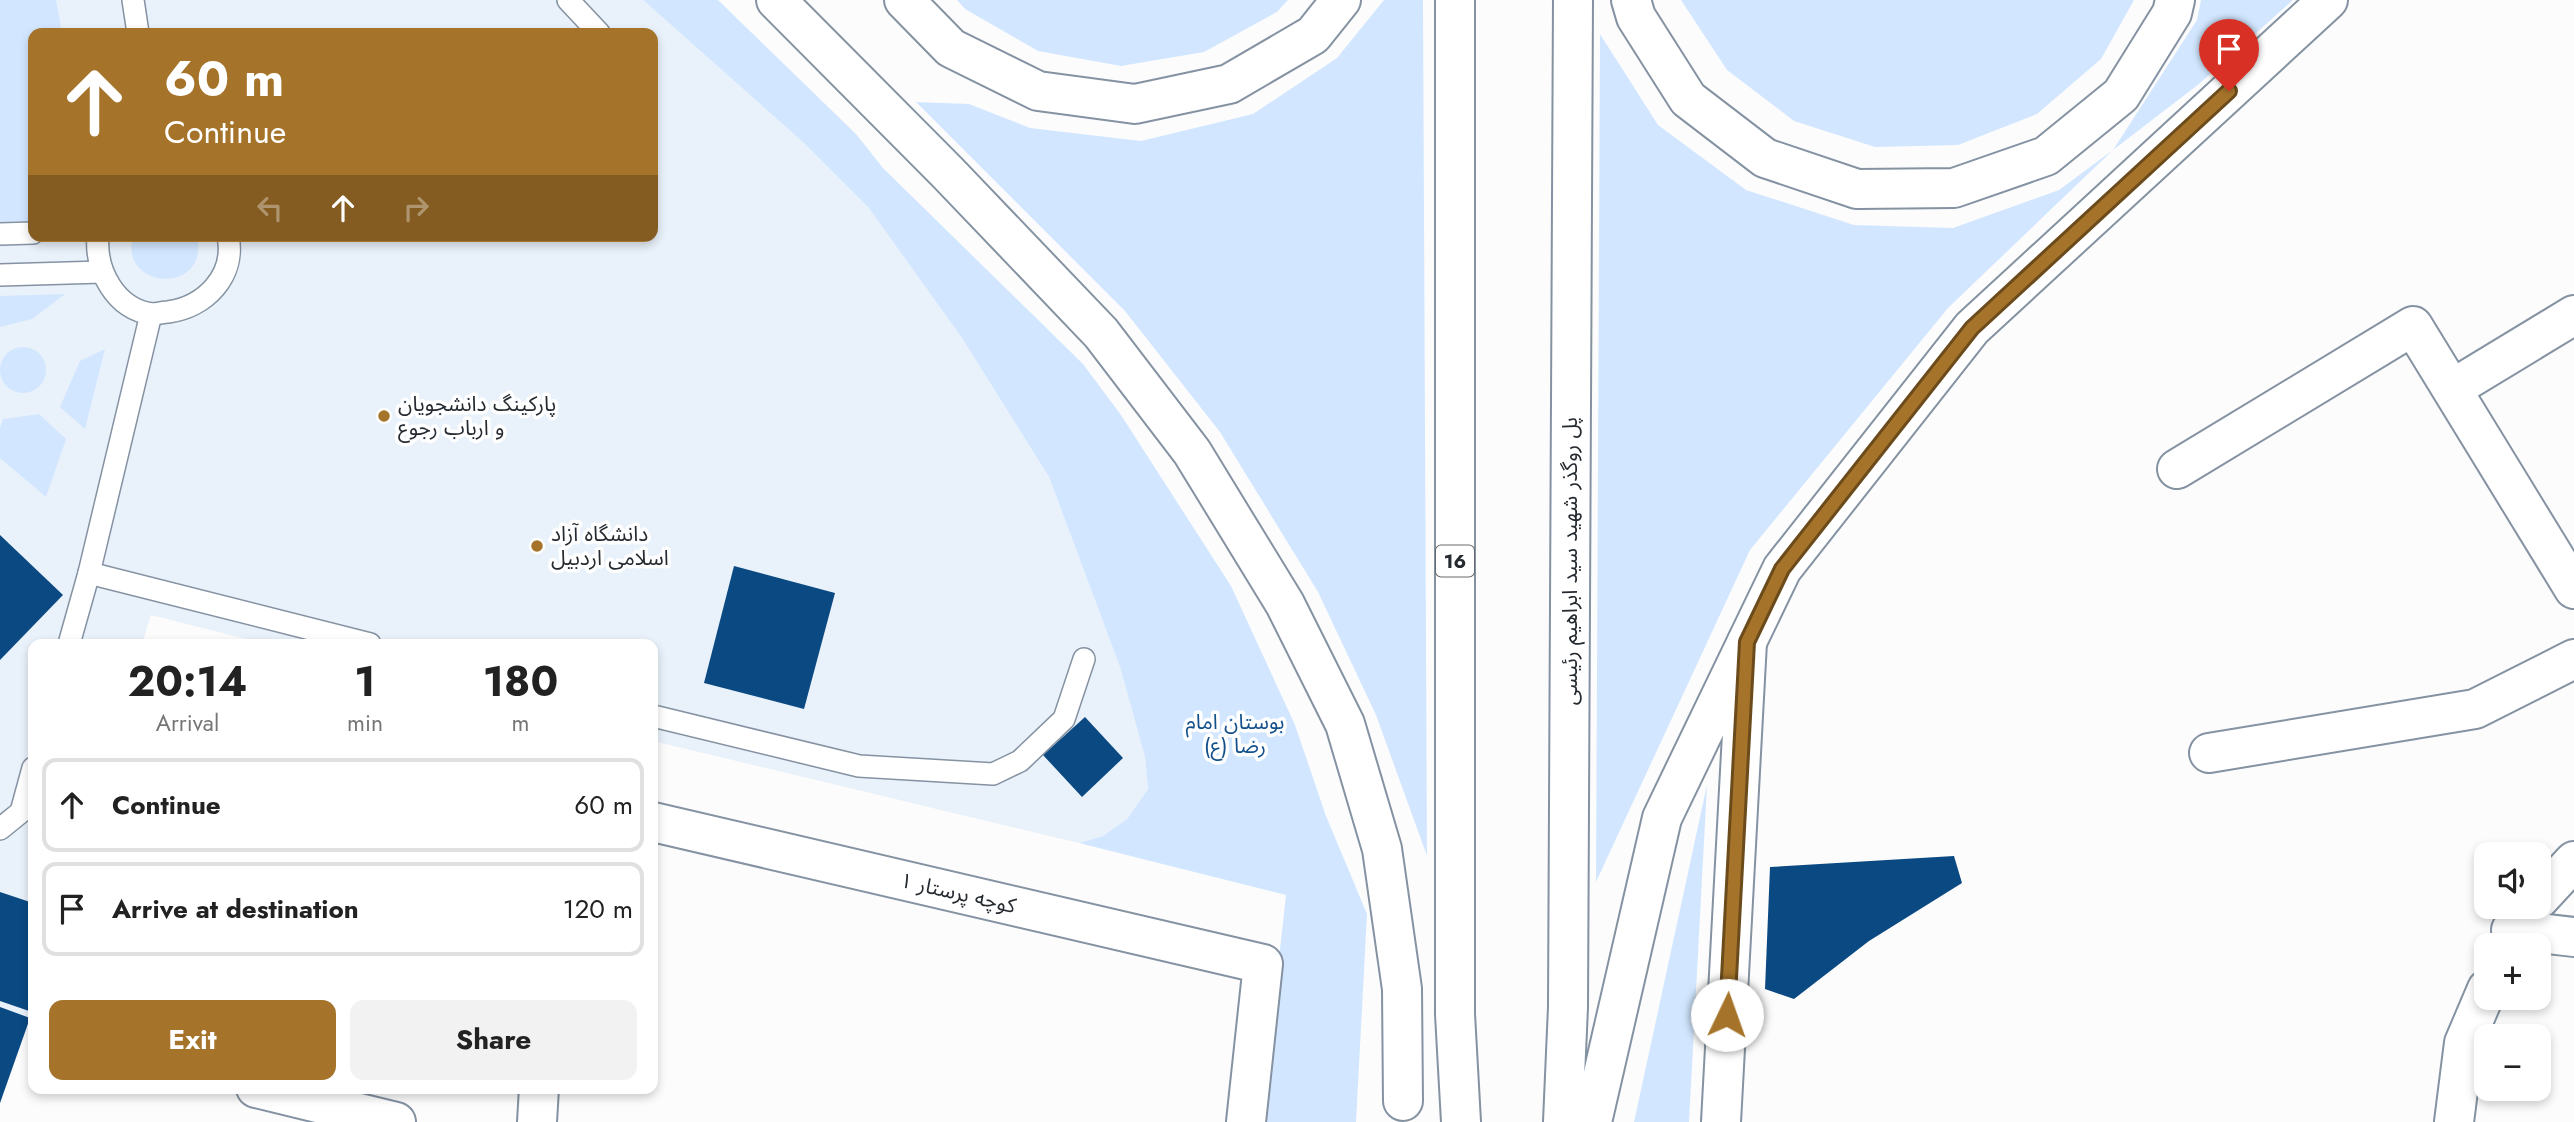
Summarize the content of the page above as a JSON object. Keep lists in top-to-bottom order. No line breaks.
{"streets":{"main road":["16","پل روگذر شهید سید ابراهیم رئیسی","کوچه پرستار ۱"]},"parks":["بوستان امام رضا (ع)"],"places":["پارکینگ دانشجویان و ارباب رجوع","دانشگاه آزاد اسلامی اردبیل"],"page":{"turn":["60 m","Continue"],"eta":["20:14","Arrival","1","min","180","m"],"list":[{"name":"Continue","value":"60 m"},{"name":"Arrive at destination","value":"120 m"}],"map_buttons":["+","−"],"buttons":["Exit","Share"]}}
